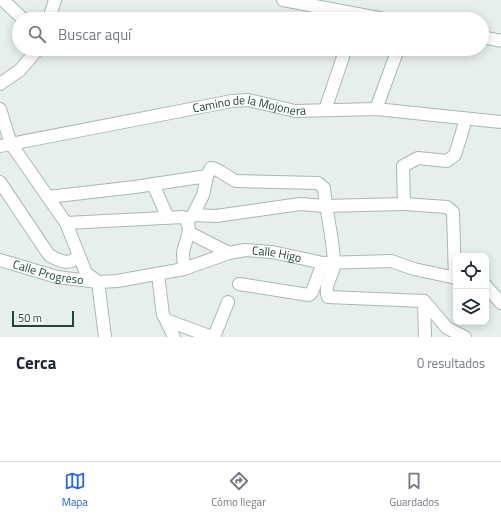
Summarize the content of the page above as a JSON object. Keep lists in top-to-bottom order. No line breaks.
{"streets":{"street":["Camino de la Mojonera","Calle Higo","Calle Progreso"]},"crossings":[["Calle Higo","Calle Progreso"]],"scale_bar":"50 m","page":{"search":"Buscar aquí","scale":"50 m","heading":["Cerca","0 resultados"],"nav":["Mapa","Cómo llegar","Guardados"]}}
